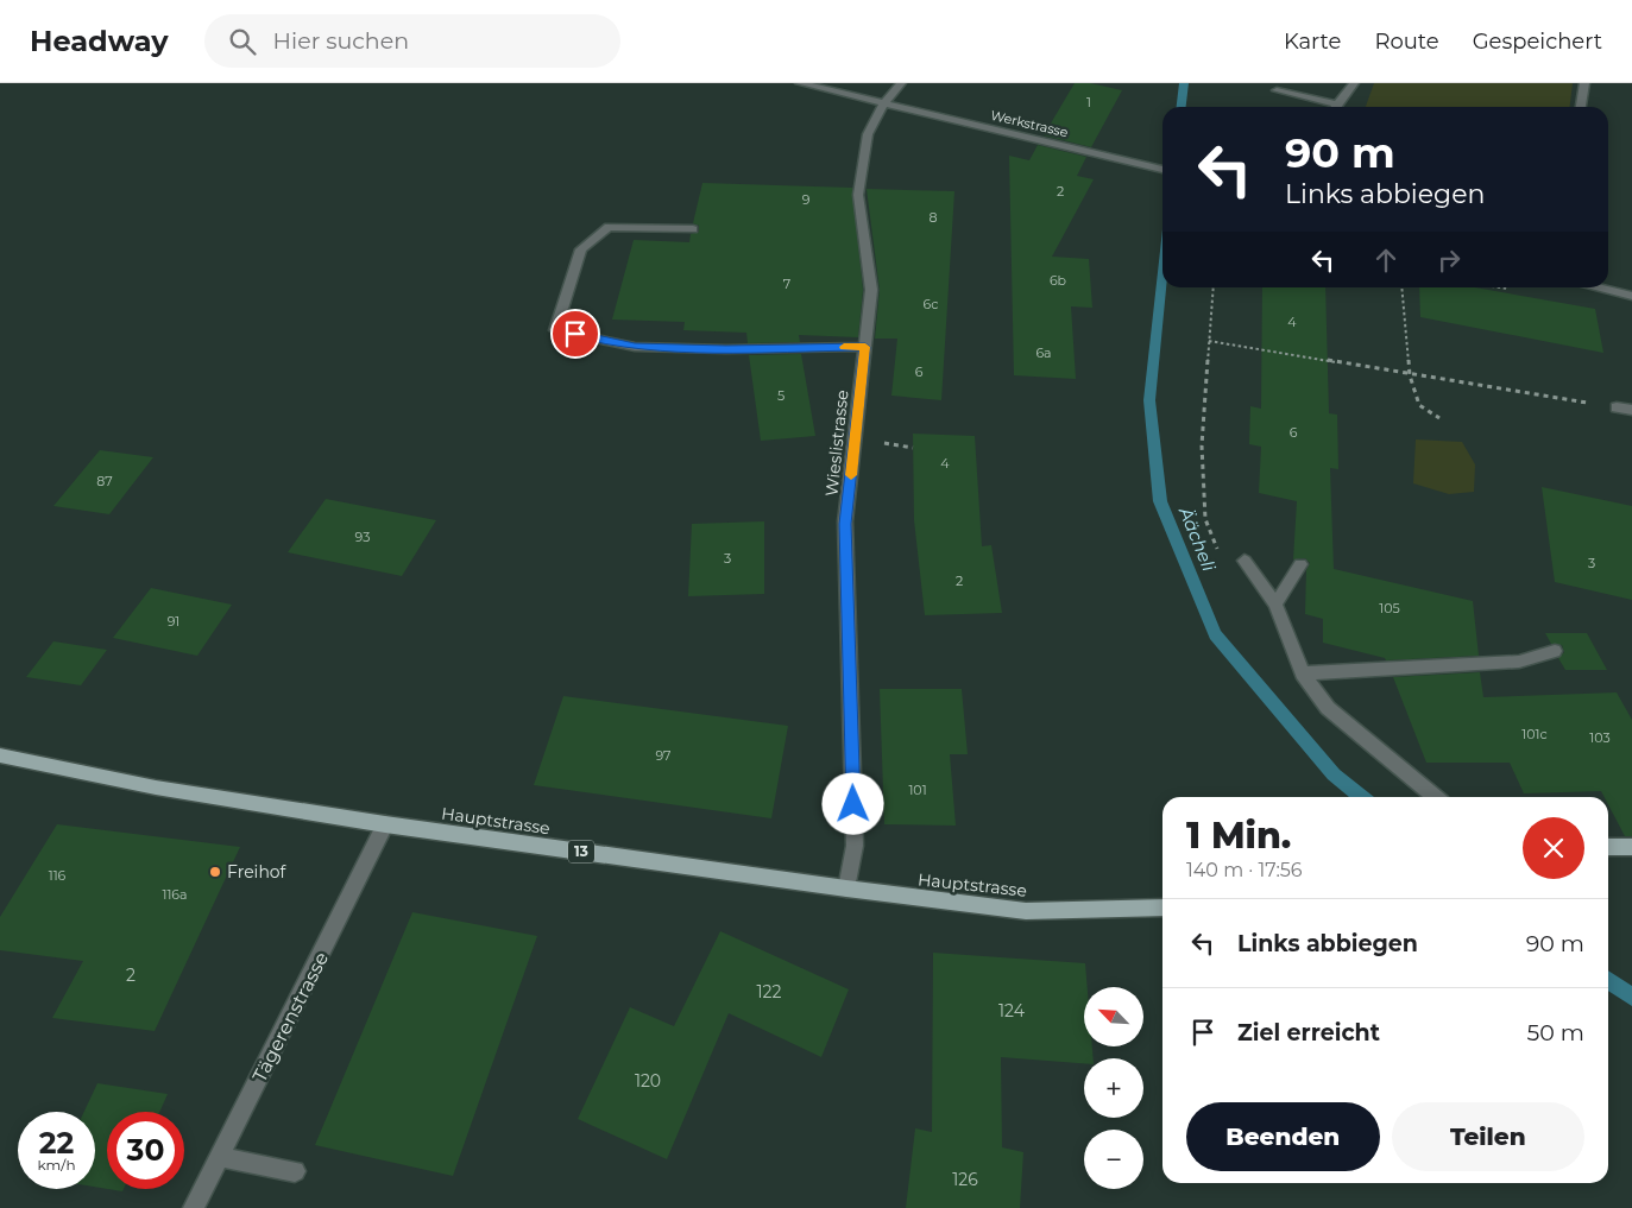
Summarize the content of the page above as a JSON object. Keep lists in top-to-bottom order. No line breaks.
{"streets":{"main road":["Hauptstrasse","13"],"street":["Werkstrasse","Wieslistrasse","Tägerenstrasse"]},"crossings":[["Werkstrasse","Wieslistrasse"],["Wieslistrasse","Hauptstrasse"],["Hauptstrasse","Tägerenstrasse"]],"water":["Äächeli"],"places":["Freihof"],"house_numbers":["1","2","9","8","6b","7","6c","4","6a","6","5","6","4","87","93","3","3","2","105","91","101c","103","97","101","116","116a","2","122","124","120","126"],"north":"top left","page":{"header":"Headway","search":"Hier suchen","nav":["Karte","Route","Gespeichert"],"turn":["90 m","Links abbiegen"],"heading":["1 Min.","140 m · 17:56"],"list":[{"name":"Links abbiegen","value":"90 m"},{"name":"Ziel erreicht","value":"50 m"}],"map_buttons":["+","−"],"buttons":["Beenden","Teilen"],"speed":"22 km/h","limit":"30"}}
